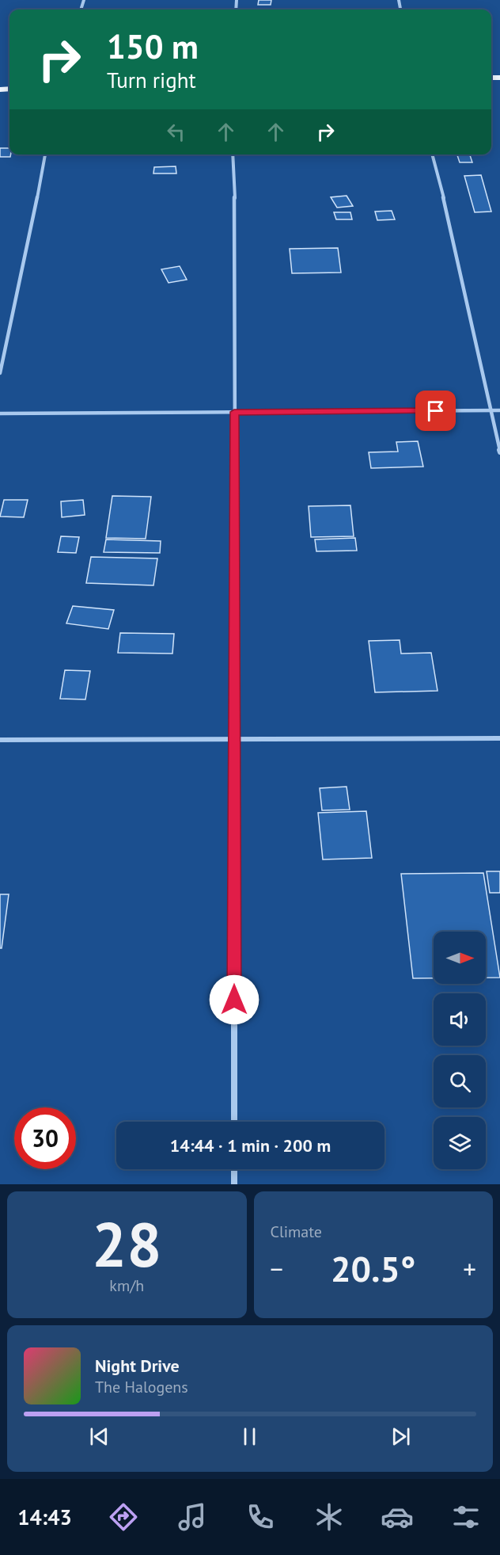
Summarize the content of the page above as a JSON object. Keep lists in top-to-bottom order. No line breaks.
{"north":"right","page":{"turn":["150 m","Turn right"],"limit":"30","trip":"14:44 · 1 min · 200 m","tile":[["28","km/h"],"Climate"],"heat":["−","20.5°","+"],"song":["Night Drive","The Halogens"],"tabs":"14:43"}}
